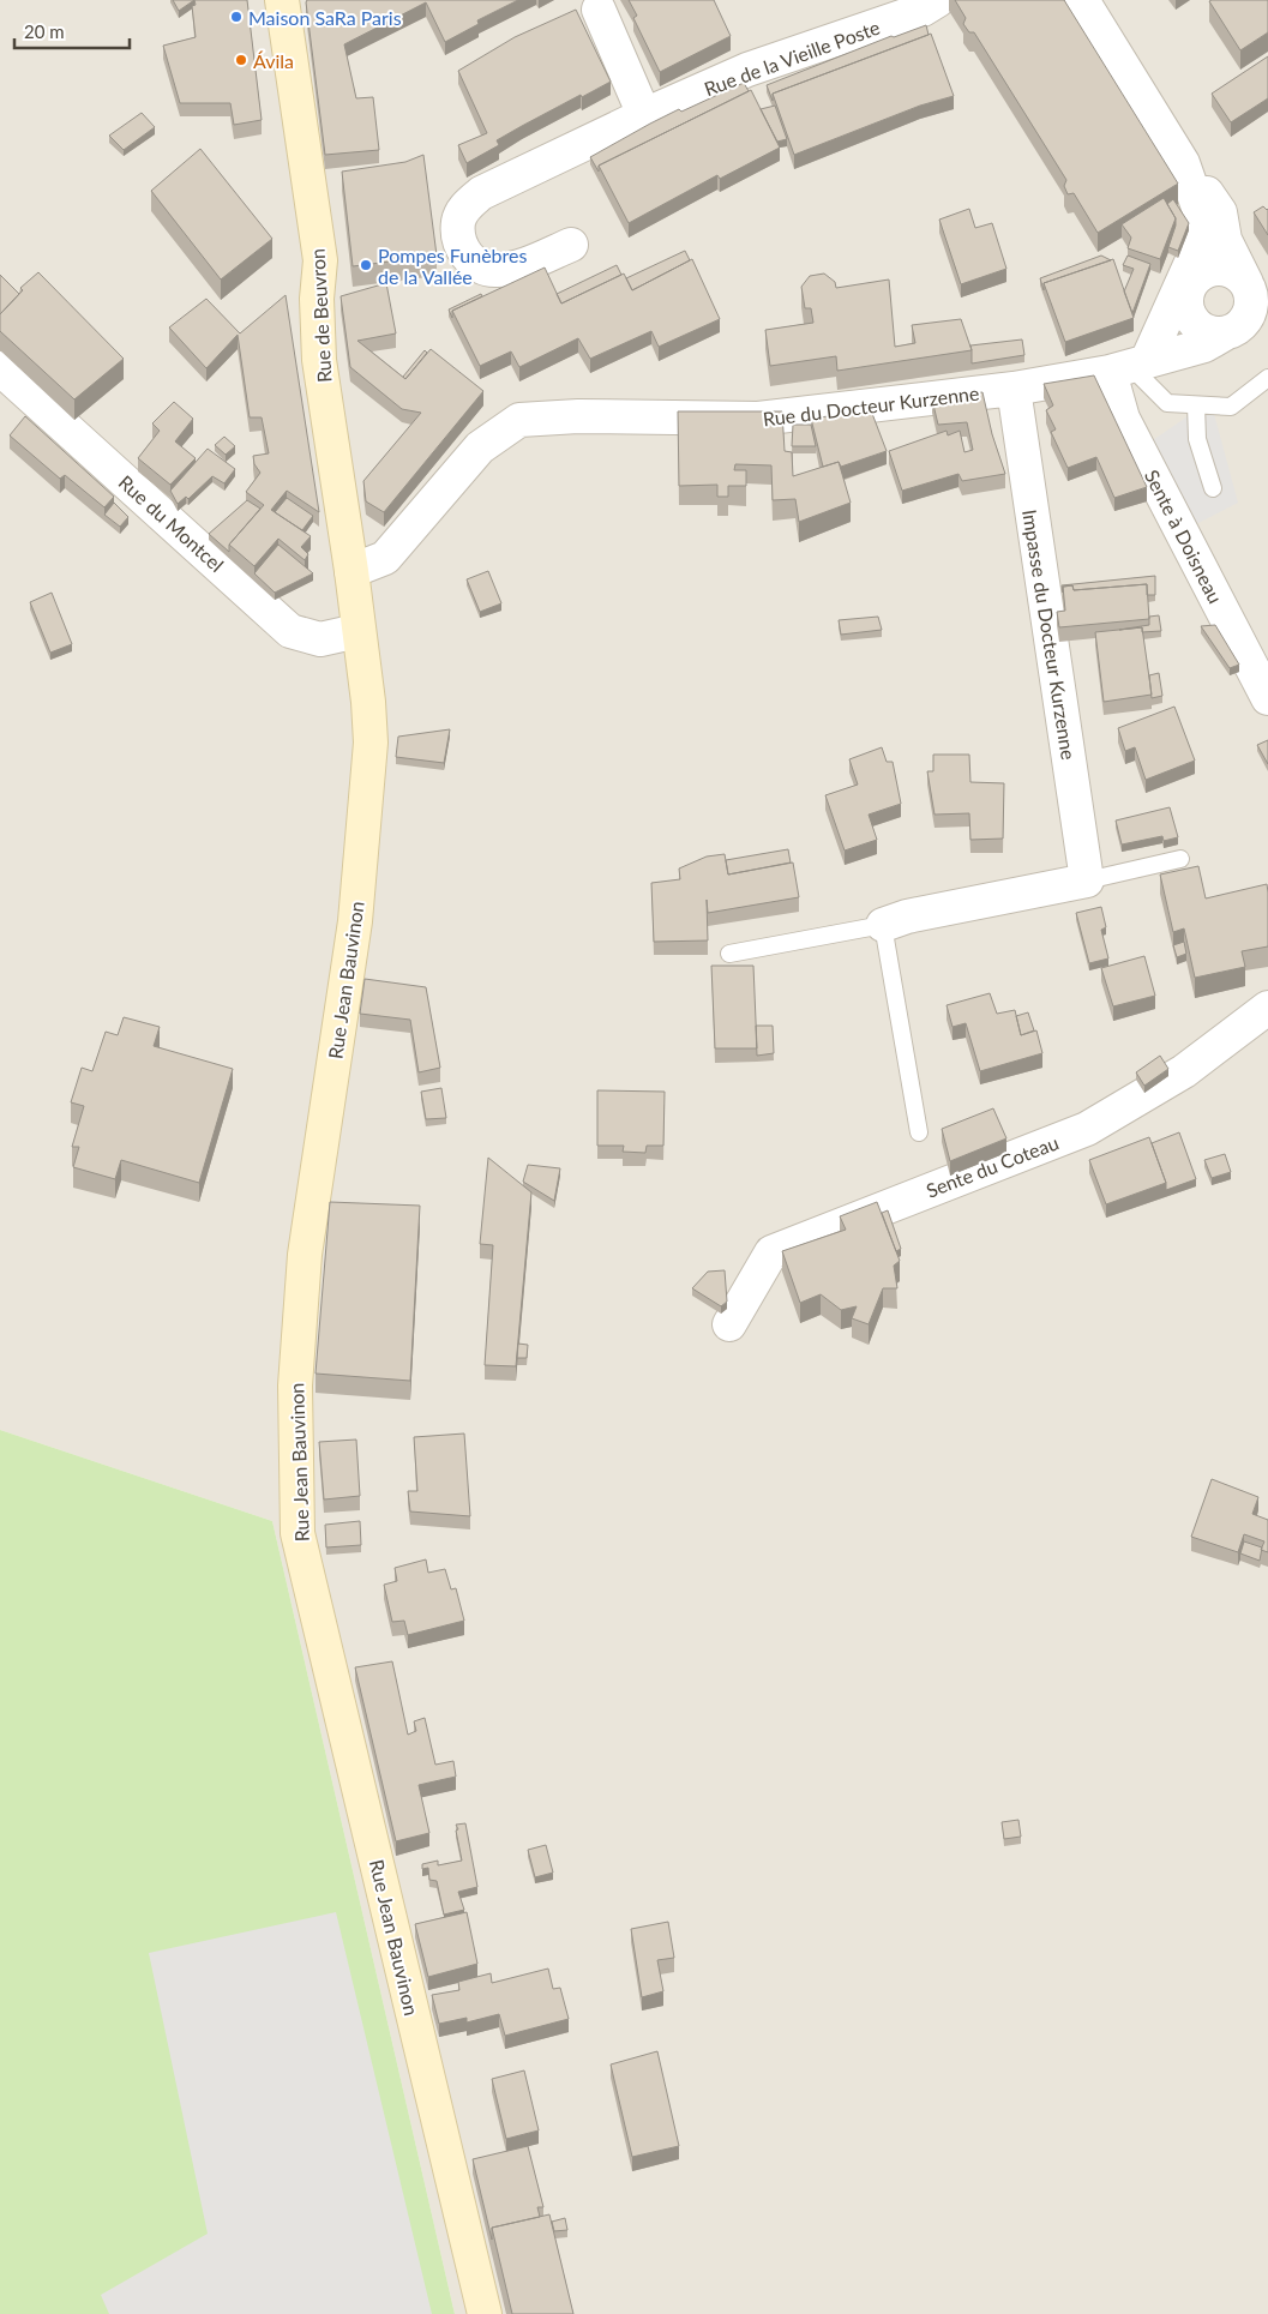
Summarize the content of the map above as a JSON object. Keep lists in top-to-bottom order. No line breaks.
{"streets":{"main road":["Rue de Beuvron","Rue Jean Bauvinon"],"street":["Rue de la Vieille Poste","Rue du Docteur Kurzenne","Rue du Montcel","Sente à Doisneau","Impasse du Docteur Kurzenne","Sente du Coteau"]},"crossings":[["Rue de Beuvron","Rue du Docteur Kurzenne"],["Rue de Beuvron","Rue du Montcel"],["Rue de Beuvron","Rue Jean Bauvinon"],["Rue du Docteur Kurzenne","Sente à Doisneau"],["Rue du Docteur Kurzenne","Impasse du Docteur Kurzenne"],["Rue du Montcel","Rue Jean Bauvinon"]],"places":["Maison SaRa Paris","Ávila","Pompes Funèbres de la Vallée"],"scale_bar":"20 m"}
